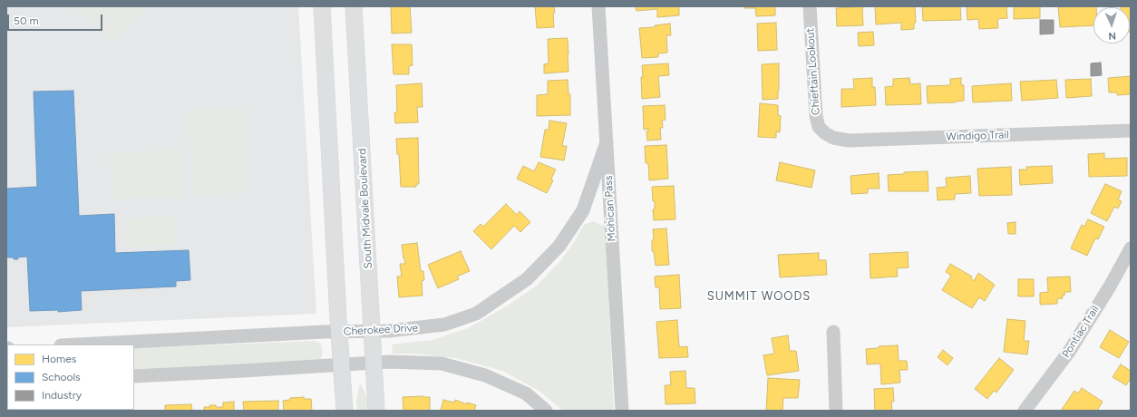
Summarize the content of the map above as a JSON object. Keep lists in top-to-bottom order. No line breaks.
{"streets":{"main road":["South Midvale Boulevard"],"street":["Chieftain Lookout","Windigo Trail","Mohican Pass","Cherokee Drive","Pontiac Trail"]},"crossings":[["Chieftain Lookout","Windigo Trail"],["South Midvale Boulevard","Cherokee Drive"],["Mohican Pass","Cherokee Drive"]],"districts":["SUMMIT WOODS"],"legend":["Homes","Schools","Industry"],"scale_bar":"50 m","north":"bottom"}
